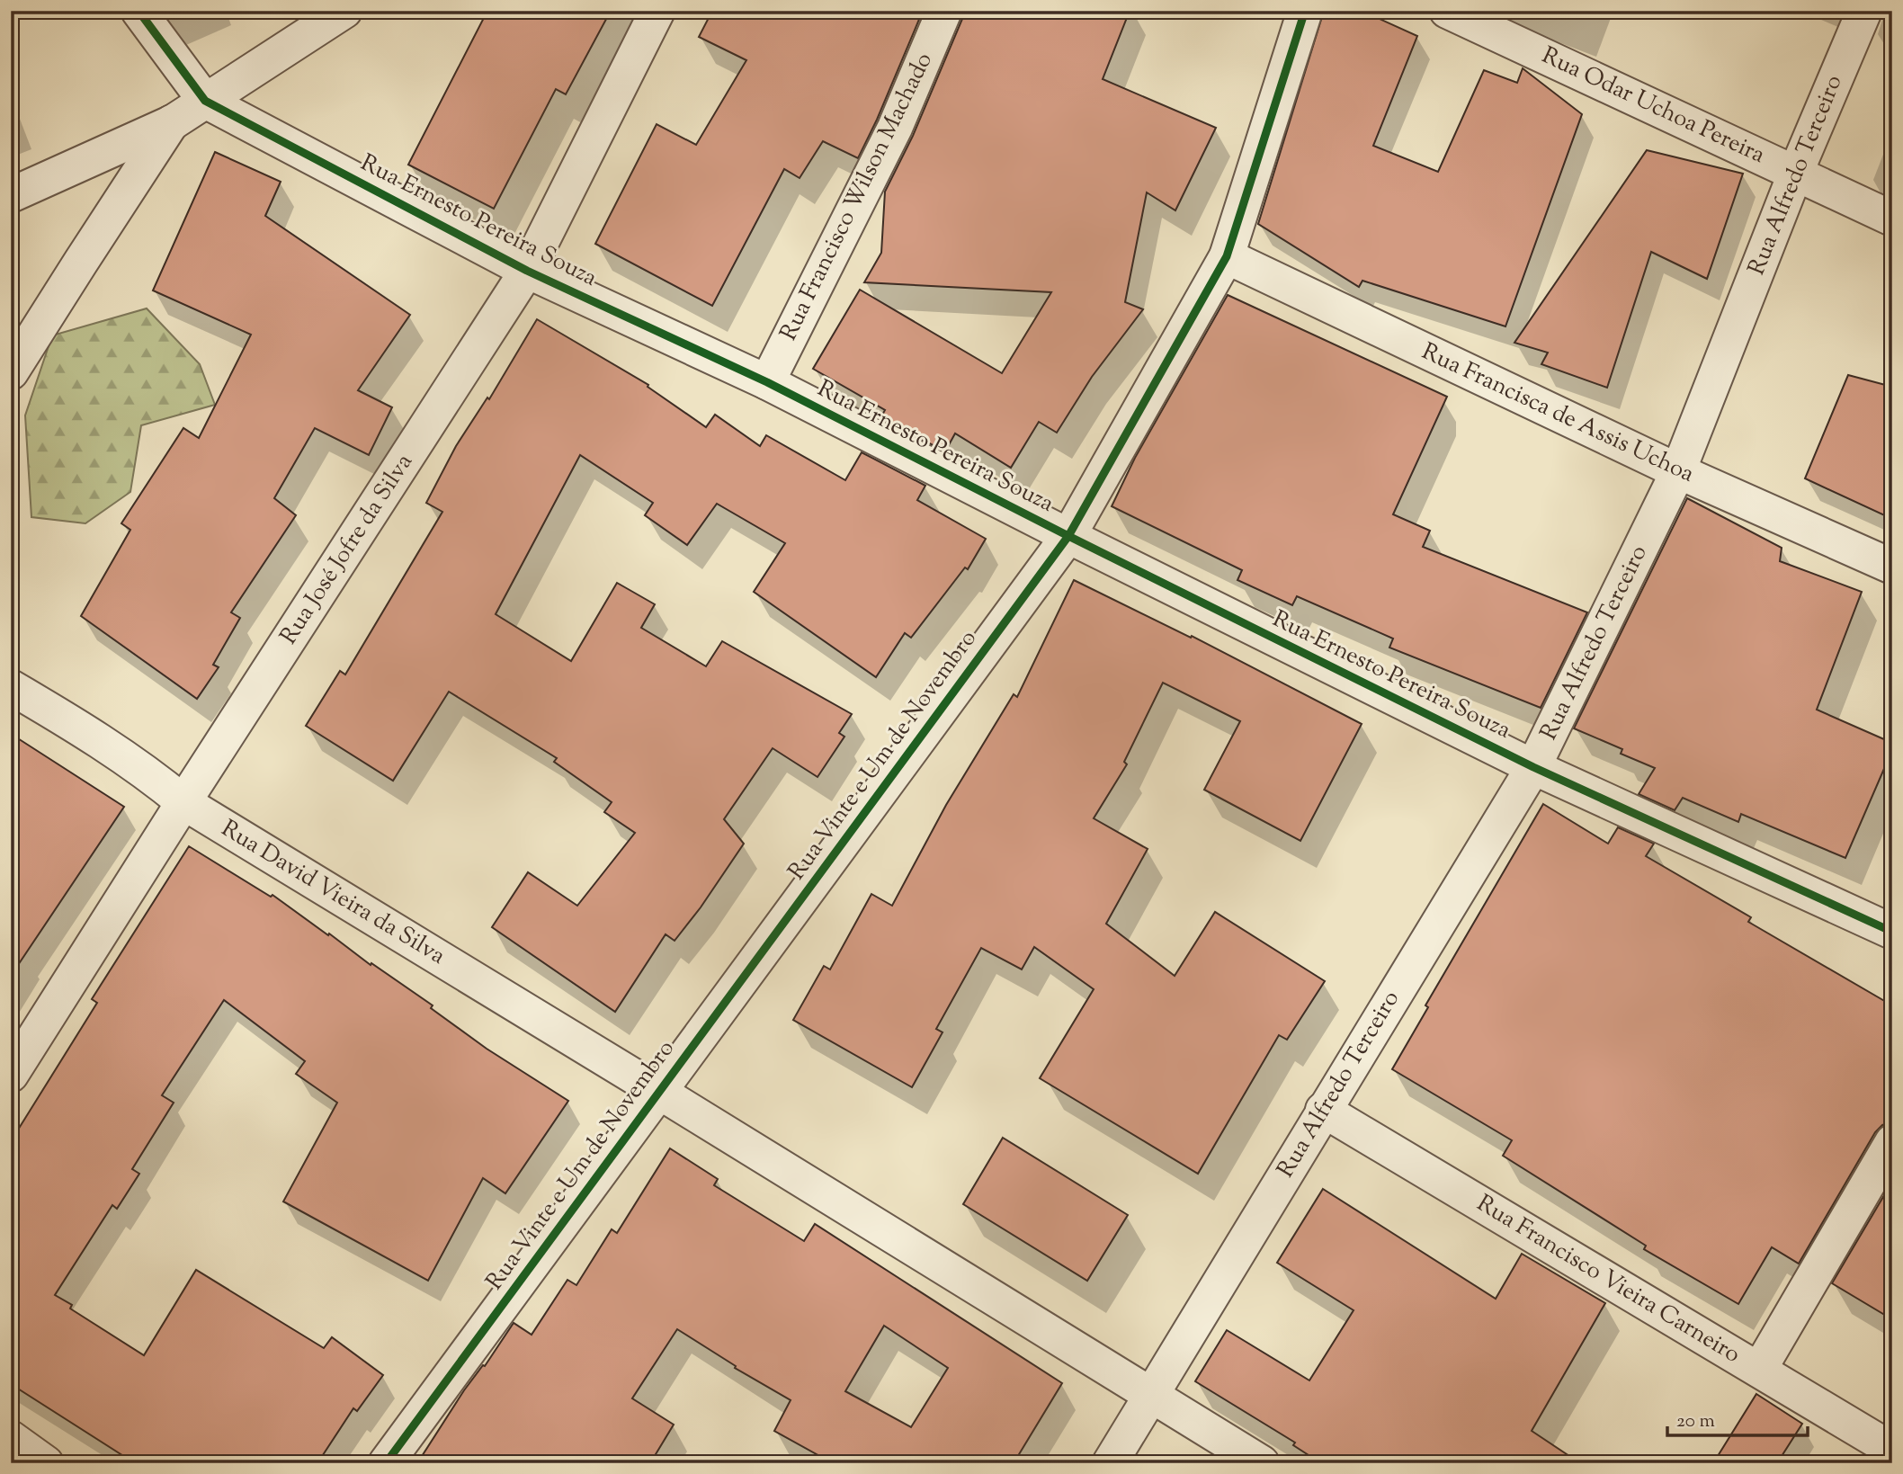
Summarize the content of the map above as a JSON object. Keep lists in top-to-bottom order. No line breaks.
{"streets":{"street":["Rua Odar Uchoa Pereira","Rua Alfredo Terceiro","Rua Francisco Wilson Machado","Rua Ernesto Pereira Souza","Rua Francisca de Assis Uchoa","Rua José Jofre da Silva","Rua Vinte e Um de Novembro","Rua David Vieira da Silva","Rua Francisco Vieira Carneiro"]},"crossings":[["Rua Odar Uchoa Pereira","Rua Alfredo Terceiro"],["Rua Alfredo Terceiro","Rua Ernesto Pereira Souza"],["Rua Alfredo Terceiro","Rua Francisca de Assis Uchoa"],["Rua Alfredo Terceiro","Rua David Vieira da Silva"],["Rua Alfredo Terceiro","Rua Francisco Vieira Carneiro"],["Rua Francisco Wilson Machado","Rua Ernesto Pereira Souza"],["Rua Ernesto Pereira Souza","Rua José Jofre da Silva"],["Rua Ernesto Pereira Souza","Rua Vinte e Um de Novembro"],["Rua Francisca de Assis Uchoa","Rua Vinte e Um de Novembro"],["Rua José Jofre da Silva","Rua David Vieira da Silva"],["Rua Vinte e Um de Novembro","Rua David Vieira da Silva"]],"scale_bar":"20 m"}
